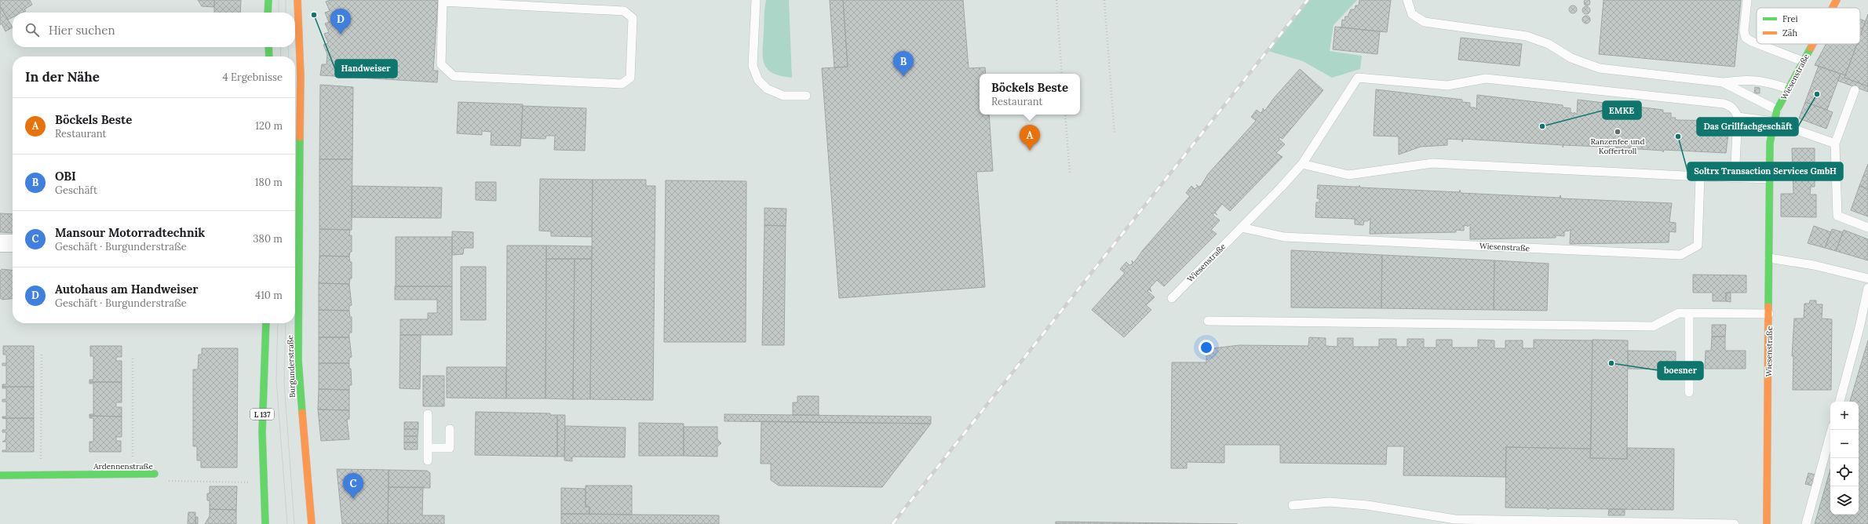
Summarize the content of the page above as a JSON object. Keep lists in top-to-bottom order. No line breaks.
{"streets":{"main road":["Wiesenstraße","Burgunderstraße","L 137","Ardennenstraße"]},"crossings":[["L 137","Ardennenstraße"]],"places":["Handweiser","Das Grillfachgeschäft","EMKE","Ranzenfee und Koffertroll","Soltrx Transaction Services GmbH","boesner"],"legend":["Frei","Zäh"],"page":{"pins":["D","B","A","C"],"search":"Hier suchen","heading":["In der Nähe","4 Ergebnisse"],"popup":["Böckels Beste","Restaurant"],"list":[{"mark":"A","name":"Böckels Beste","note":"Restaurant","value":"120 m"},{"mark":"B","name":"OBI","note":"Geschäft","value":"180 m"},{"mark":"C","name":"Mansour Motorradtechnik","note":"Geschäft · Burgunderstraße","value":"380 m"},{"mark":"D","name":"Autohaus am Handweiser","note":"Geschäft · Burgunderstraße","value":"410 m"}],"map_buttons":["+","−"]}}
